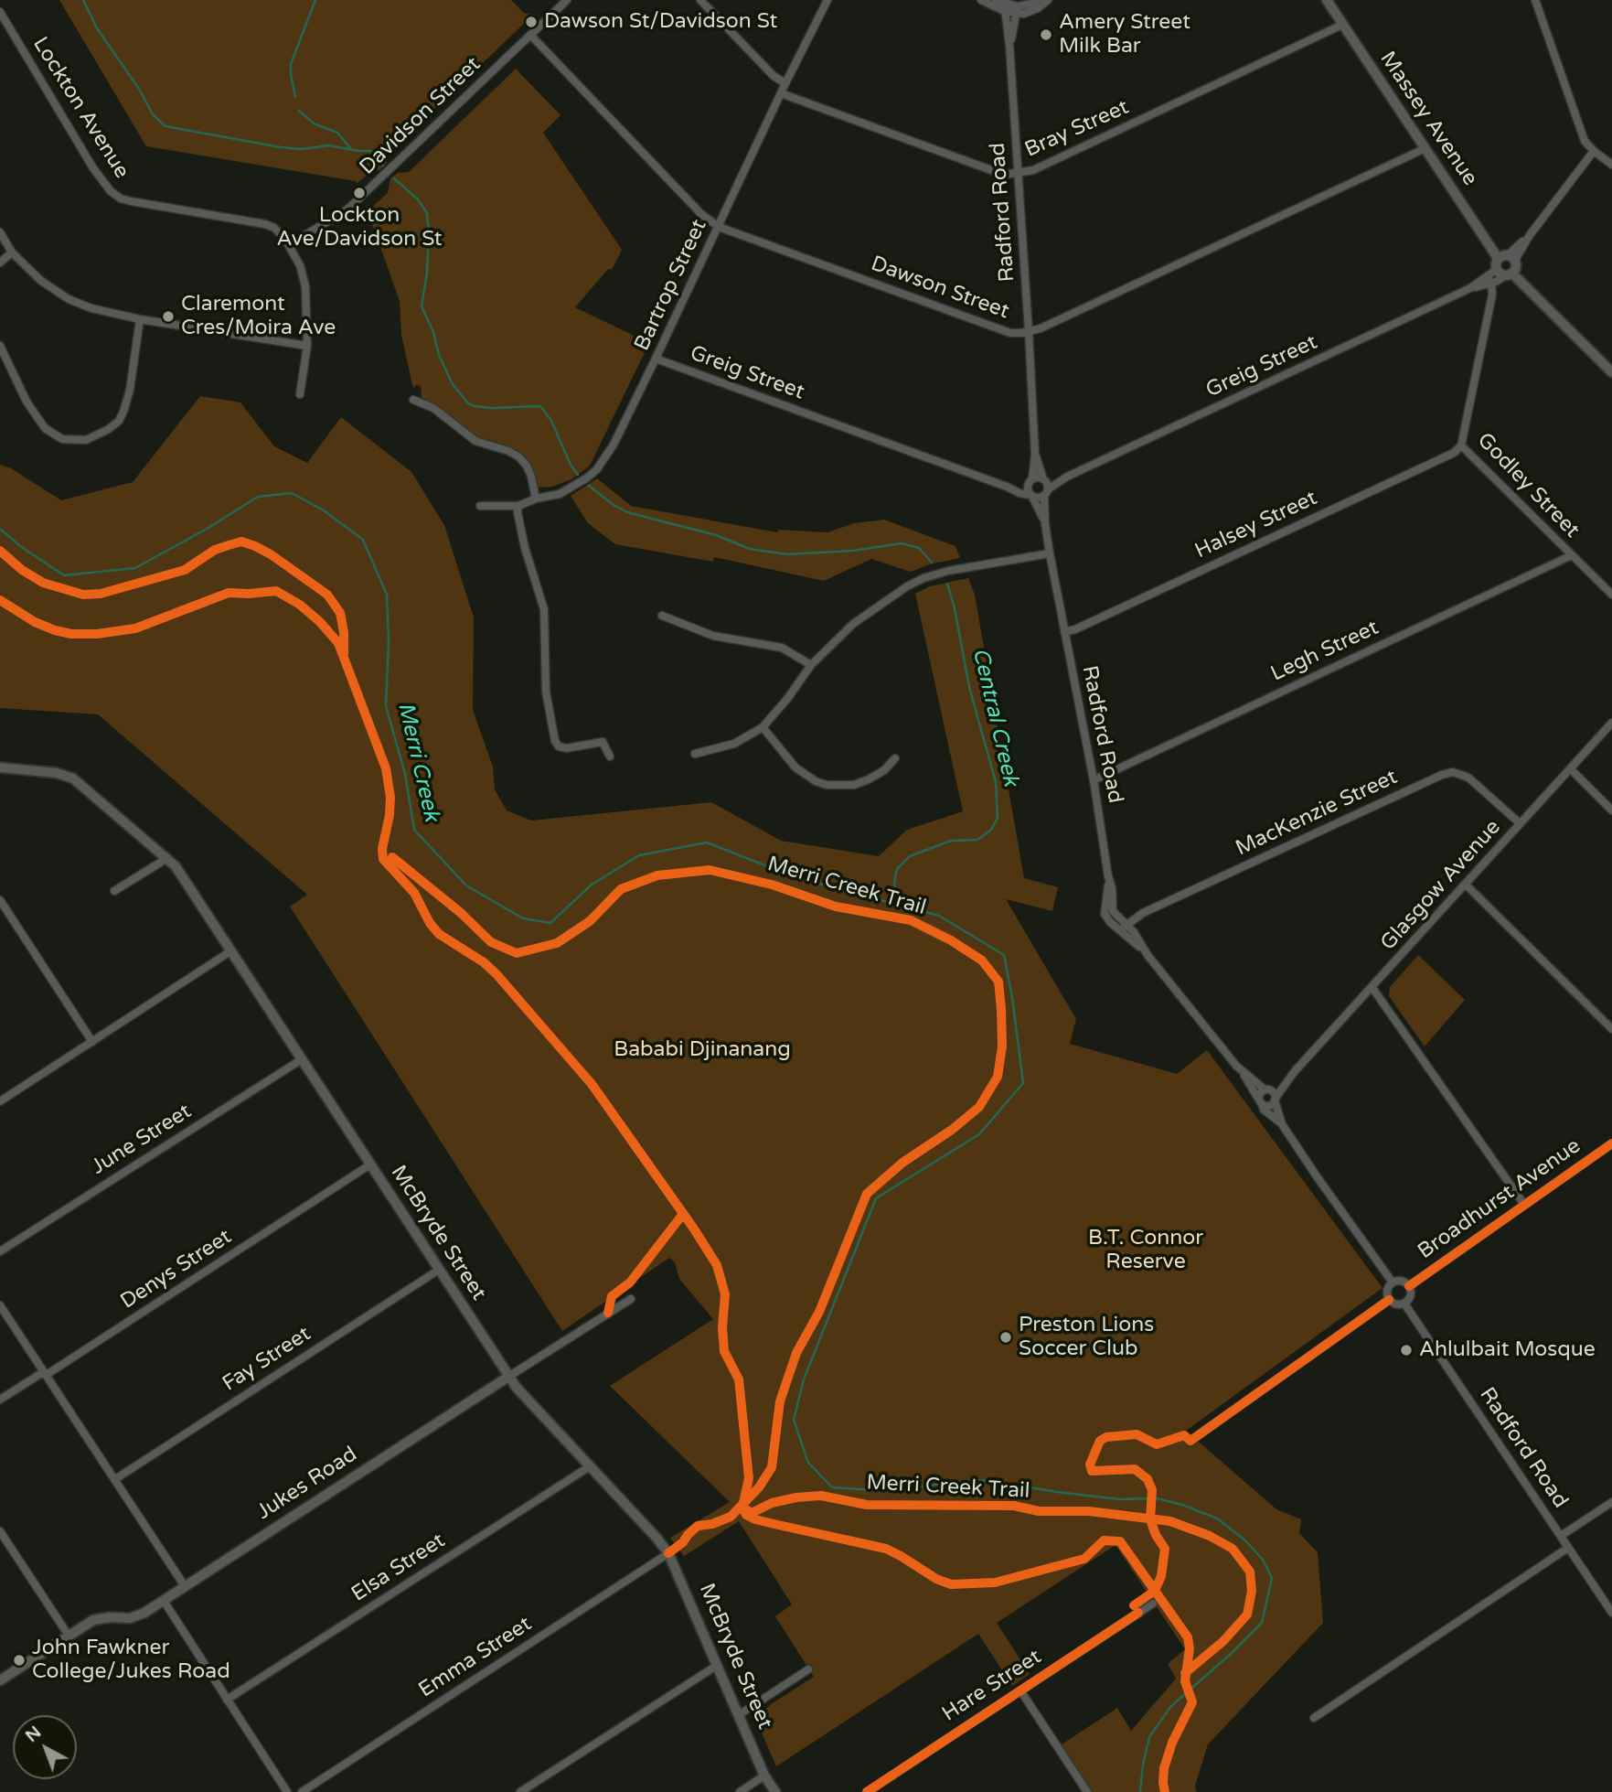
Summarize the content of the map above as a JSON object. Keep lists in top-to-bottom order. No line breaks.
{"streets":{"street":["Lockton Avenue","Davidson Street","Massey Avenue","Bray Street","Radford Road","Bartrop Street","Dawson Street","Greig Street","Godley Street","Halsey Street","Legh Street","MacKenzie Street","Glasgow Avenue","June Street","Broadhurst Avenue","McBryde Street","Denys Street","Fay Street","Jukes Road","Elsa Street","Emma Street","Hare Street"],"cycle path":["Merri Creek Trail"]},"crossings":[["Lockton Avenue","Davidson Street"],["Davidson Street","Dawson Street"],["Massey Avenue","Bray Street"],["Massey Avenue","Dawson Street"],["Massey Avenue","Greig Street"],["Bray Street","Radford Road"],["Bray Street","Bartrop Street"],["Radford Road","Dawson Street"],["Radford Road","Greig Street"],["Radford Road","Halsey Street"],["Radford Road","Legh Street"],["Radford Road","MacKenzie Street"],["Radford Road","Glasgow Avenue"],["Radford Road","Broadhurst Avenue"],["Bartrop Street","Dawson Street"],["Bartrop Street","Greig Street"],["Greig Street","Godley Street"],["Godley Street","Halsey Street"],["Godley Street","Legh Street"],["MacKenzie Street","Glasgow Avenue"],["June Street","McBryde Street"],["McBryde Street","Denys Street"],["McBryde Street","Fay Street"],["McBryde Street","Jukes Road"],["McBryde Street","Elsa Street"],["McBryde Street","Emma Street"]],"water":["Central Creek","Merri Creek"],"parks":["Bababi Djinanang","B.T. Connor Reserve"],"places":["Dawson St/Davidson St","Amery Street Milk Bar","Lockton Ave/Davidson St","Claremont Cres/Moira Ave","Preston Lions Soccer Club","Ahlulbait Mosque","John Fawkner College/Jukes Road"],"north":"top left"}
